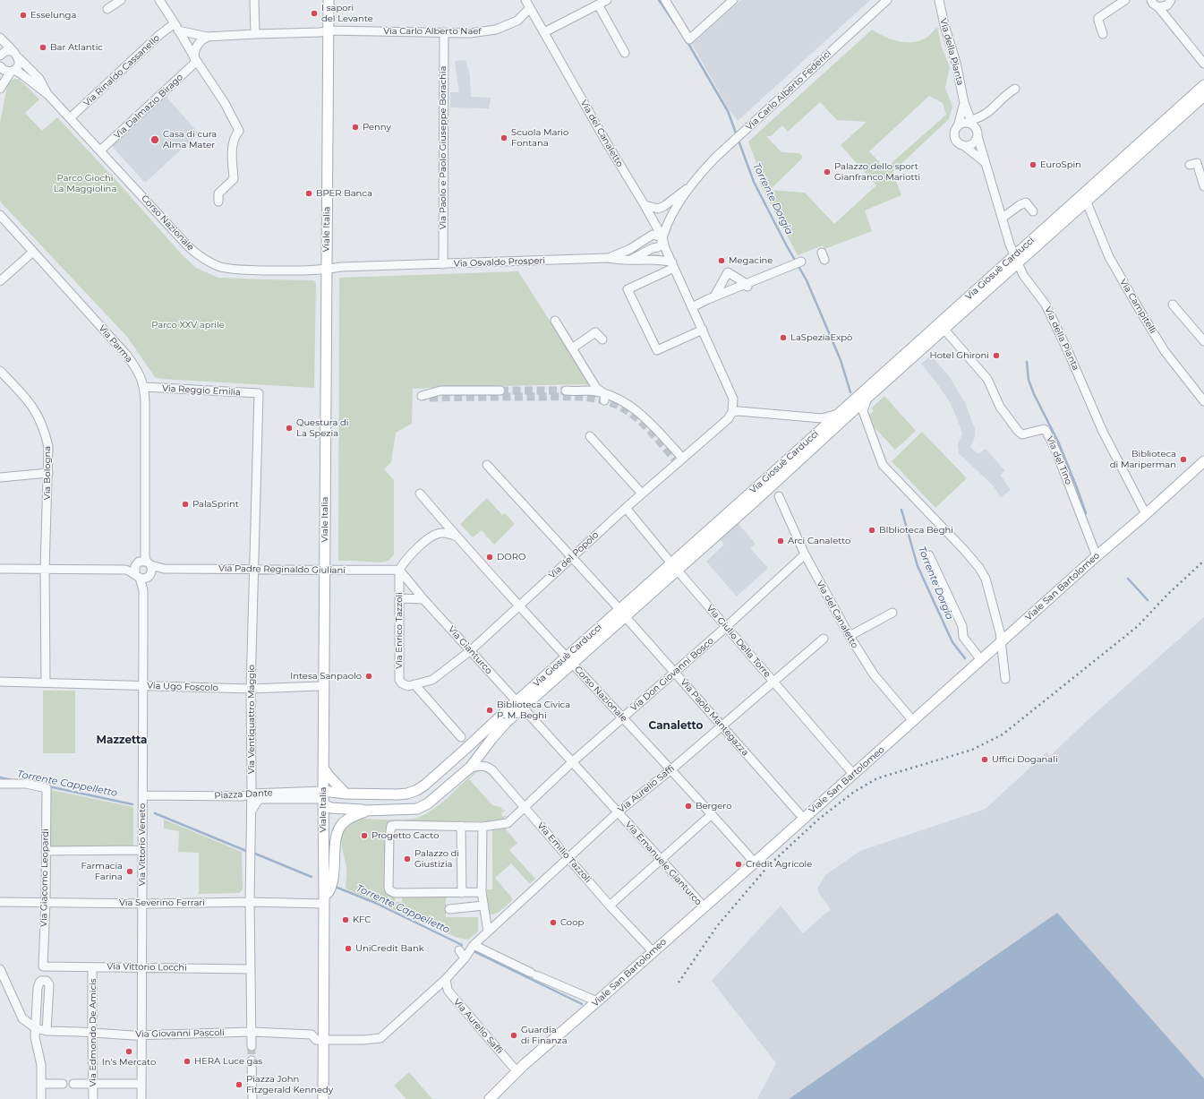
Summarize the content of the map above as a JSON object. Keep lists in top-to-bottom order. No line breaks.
{"streets":{"main road":["Viale Italia","Via Giosuè Carducci","Viale San Bartolomeo"],"street":["Via Carlo Alberto Naef","Via della Pianta","Via Rinaldo Cassanello","Via Carlo Alberto Federici","Via Dalmazio Birago","Via del Canaletto","Via Paolo e Paolo Giuseppe Borachia","Corso Nazionale","Via Osvaldo Prosperi","Via Campitelli","Via Parma","Via Reggio Emilia","Via del Tino","Via Bologna","Via del Popolo","Via Padre Reginaldo Giuliani","Via Enrico Tazzoli","Via Giulio Della Torre","Via Gianturco","Via Don Giovanni Bosco","Via Ugo Foscolo","Via Paolo Mantegazza","Via Ventiquattro Maggio","Via Aurelio Saffi","Piazza Dante","Via Vittorio Veneto","Via Emilio Tazzoli","Via Emanuele Gianturco","Via Giacomo Leopardi","Via Severino Ferrari","Via Vittorio Locchi","Via Edmondo De Amicis","Via Giovanni Pascoli"]},"crossings":[["Via Carlo Alberto Naef","Via Rinaldo Cassanello"],["Via Carlo Alberto Naef","Via del Canaletto"],["Via Carlo Alberto Naef","Via Paolo e Paolo Giuseppe Borachia"],["Via Carlo Alberto Naef","Viale Italia"],["Via della Pianta","Via Giosuè Carducci"],["Via della Pianta","Viale San Bartolomeo"],["Via Rinaldo Cassanello","Corso Nazionale"],["Via Carlo Alberto Federici","Via del Canaletto"],["Via Dalmazio Birago","Corso Nazionale"],["Via del Canaletto","Via Osvaldo Prosperi"],["Via del Canaletto","Via del Popolo"],["Via del Canaletto","Viale San Bartolomeo"],["Via del Canaletto","Via Don Giovanni Bosco"],["Via Paolo e Paolo Giuseppe Borachia","Via Osvaldo Prosperi"],["Corso Nazionale","Viale Italia"],["Corso Nazionale","Via Osvaldo Prosperi"],["Corso Nazionale","Via Giosuè Carducci"],["Corso Nazionale","Via del Popolo"],["Corso Nazionale","Viale San Bartolomeo"],["Corso Nazionale","Via Don Giovanni Bosco"],["Corso Nazionale","Via Aurelio Saffi"],["Viale Italia","Via Osvaldo Prosperi"],["Viale Italia","Via Giosuè Carducci"],["Viale Italia","Via Padre Reginaldo Giuliani"],["Viale Italia","Piazza Dante"],["Viale Italia","Via Severino Ferrari"],["Viale Italia","Via Giovanni Pascoli"],["Via Giosuè Carducci","Via Campitelli"],["Via Giosuè Carducci","Via del Tino"],["Via Giosuè Carducci","Via Giulio Della Torre"],["Via Giosuè Carducci","Via Gianturco"],["Via Giosuè Carducci","Via Paolo Mantegazza"],["Via Giosuè Carducci","Piazza Dante"],["Via Giosuè Carducci","Via Emilio Tazzoli"],["Via Giosuè Carducci","Via Emanuele Gianturco"],["Via Giosuè Carducci","Via Severino Ferrari"],["Via Parma","Via Reggio Emilia"],["Via Parma","Via Padre Reginaldo Giuliani"],["Via Parma","Via Vittorio Veneto"],["Via Reggio Emilia","Via Ventiquattro Maggio"],["Via del Tino","Viale San Bartolomeo"],["Via del Popolo","Via Enrico Tazzoli"],["Via del Popolo","Via Giulio Della Torre"],["Via del Popolo","Via Gianturco"],["Via del Popolo","Via Paolo Mantegazza"],["Via Padre Reginaldo Giuliani","Via Enrico Tazzoli"],["Via Padre Reginaldo Giuliani","Via Gianturco"],["Via Padre Reginaldo Giuliani","Via Ventiquattro Maggio"],["Via Padre Reginaldo Giuliani","Via Vittorio Veneto"],["Viale San Bartolomeo","Via Giulio Della Torre"],["Viale San Bartolomeo","Via Paolo Mantegazza"],["Viale San Bartolomeo","Via Aurelio Saffi"],["Viale San Bartolomeo","Via Emilio Tazzoli"],["Viale San Bartolomeo","Via Emanuele Gianturco"],["Via Enrico Tazzoli","Via Gianturco"],["Via Giulio Della Torre","Via Don Giovanni Bosco"],["Via Giulio Della Torre","Via Aurelio Saffi"],["Via Gianturco","Via Emanuele Gianturco"],["Via Don Giovanni Bosco","Via Paolo Mantegazza"],["Via Don Giovanni Bosco","Via Emilio Tazzoli"],["Via Don Giovanni Bosco","Via Emanuele Gianturco"],["Via Ugo Foscolo","Via Ventiquattro Maggio"],["Via Ugo Foscolo","Via Vittorio Veneto"],["Via Paolo Mantegazza","Via Aurelio Saffi"],["Via Ventiquattro Maggio","Piazza Dante"],["Via Ventiquattro Maggio","Via Severino Ferrari"],["Via Ventiquattro Maggio","Via Vittorio Locchi"],["Via Ventiquattro Maggio","Via Giovanni Pascoli"],["Via Aurelio Saffi","Via Emilio Tazzoli"],["Via Aurelio Saffi","Via Emanuele Gianturco"],["Piazza Dante","Via Vittorio Veneto"],["Via Vittorio Veneto","Via Severino Ferrari"],["Via Vittorio Veneto","Via Vittorio Locchi"],["Via Vittorio Veneto","Via Giovanni Pascoli"],["Via Giacomo Leopardi","Via Severino Ferrari"],["Via Giacomo Leopardi","Via Vittorio Locchi"],["Via Vittorio Locchi","Via Edmondo De Amicis"],["Via Edmondo De Amicis","Via Giovanni Pascoli"]],"districts":["Canaletto","Mazzetta"],"water":["Torrente Dorgia","Torrente Cappelletto"],"parks":["Parco Giochi La Maggiolina","Parco XXV aprile"],"places":["I sapori del Levante","Esselunga","Bar Atlantic","Penny","Scuola Mario Fontana","Casa di cura Alma Mater","EuroSpin","Palazzo dello sport Gianfranco Mariotti","BPER Banca","Megacine","LaSpeziaExpò","Hotel Ghironi","Questura di La Spezia","Biblioteca di Mariperman","PalaSprint","BIblioteca Beghi","Arci Canaletto","DORO","Intesa Sanpaolo","Biblioteca Civica P. M. Beghi","Uffici Doganali","Bergero","Progetto Cacto","Palazzo di Giustizia","Crédit Agricole","Farmacia Farina","KFC","Coop","UniCredit Bank","Guardia di Finanza","In's Mercato","HERA Luce gas","Piazza John Fitzgerald Kennedy"]}
